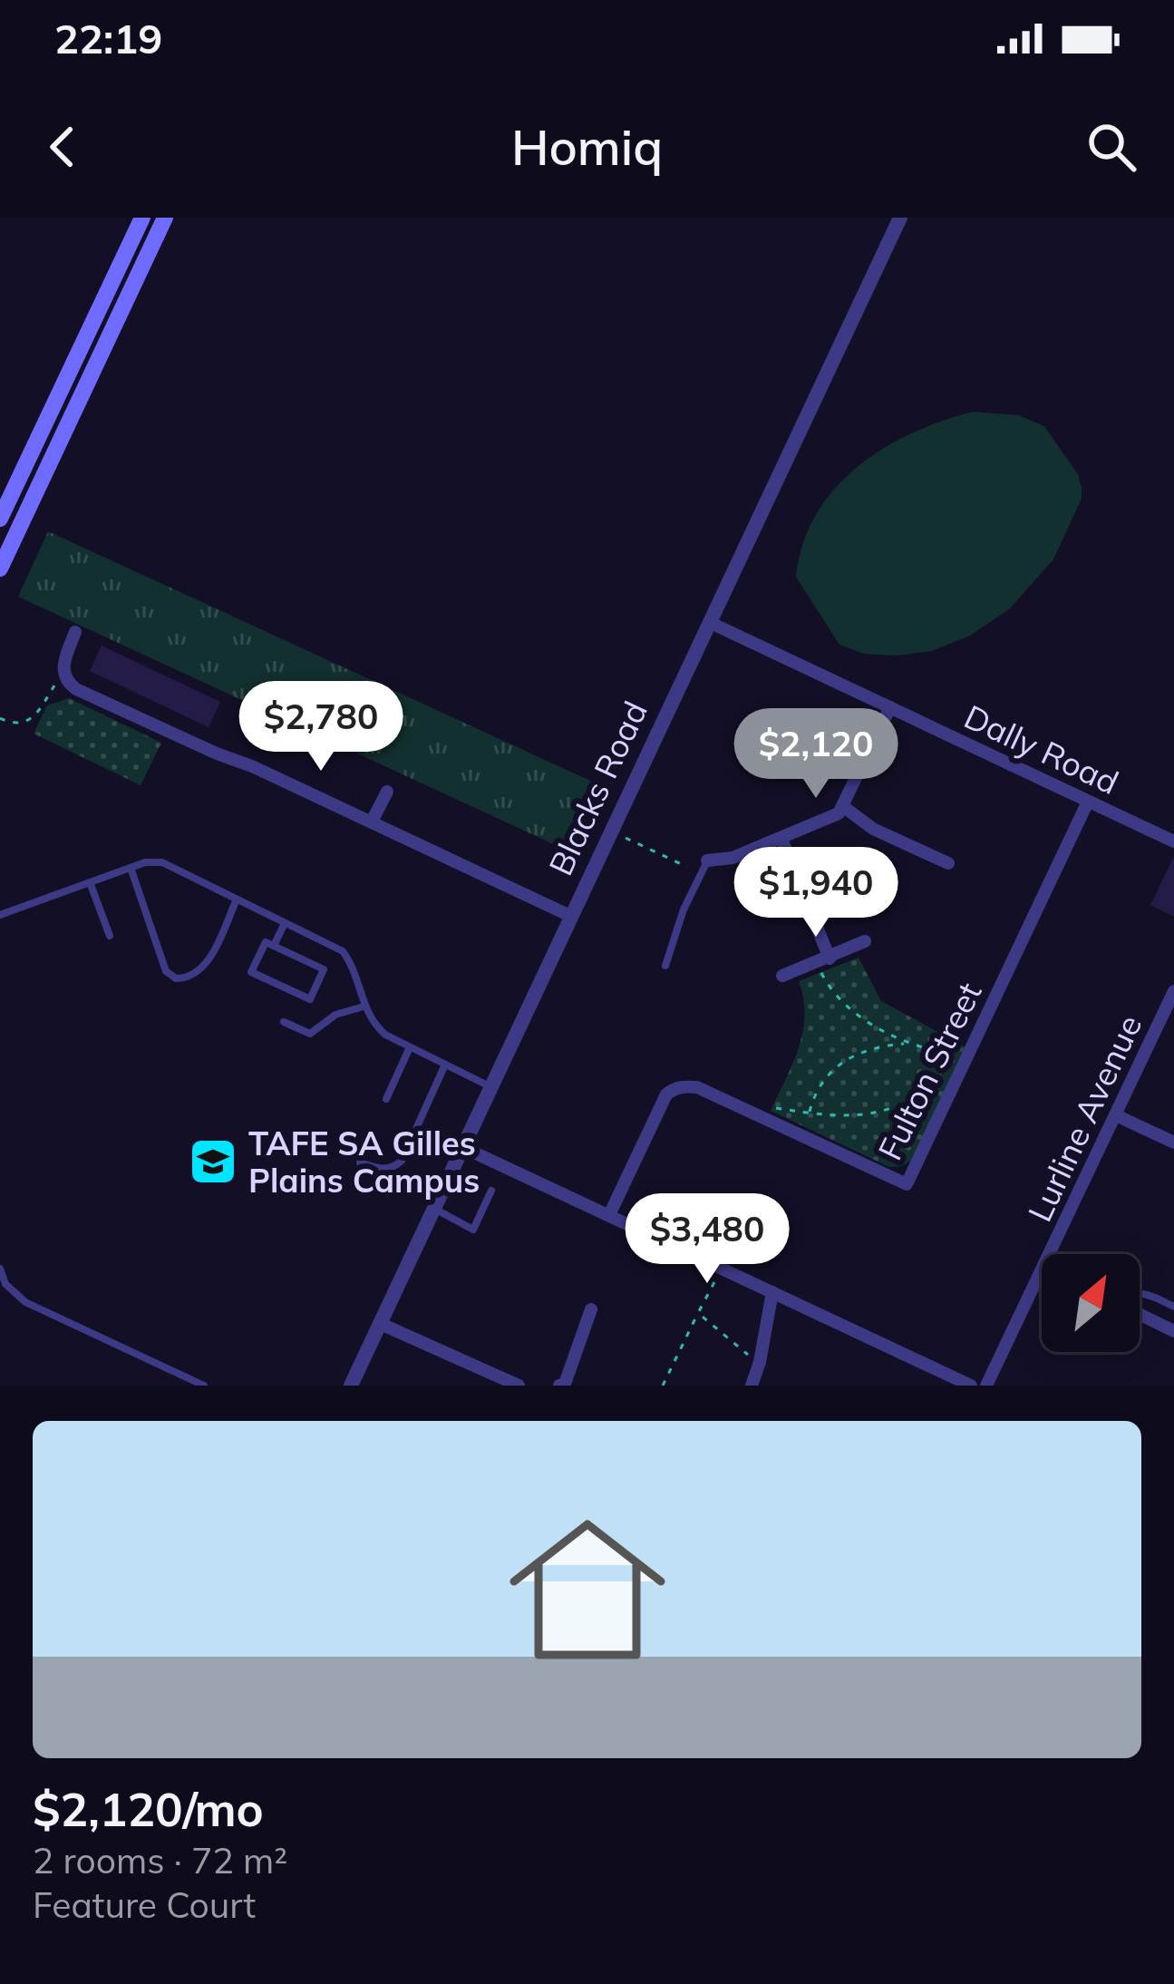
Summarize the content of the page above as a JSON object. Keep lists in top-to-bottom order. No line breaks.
{"streets":{"street":["Dally Road","Blacks Road","Fulton Street","Lurline Avenue"]},"crossings":[["Dally Road","Blacks Road"],["Dally Road","Fulton Street"]],"places":{"school or university":["TAFE SA Gilles Plains Campus"]},"north":"top right","page":{"status":"22:19","header":"Homiq","price":["$2,780","$2,120","$1,940","$3,480"],"list":[{"name":"$2,120/mo","note":"2 rooms · 72 m² · Feature Court"}]}}
